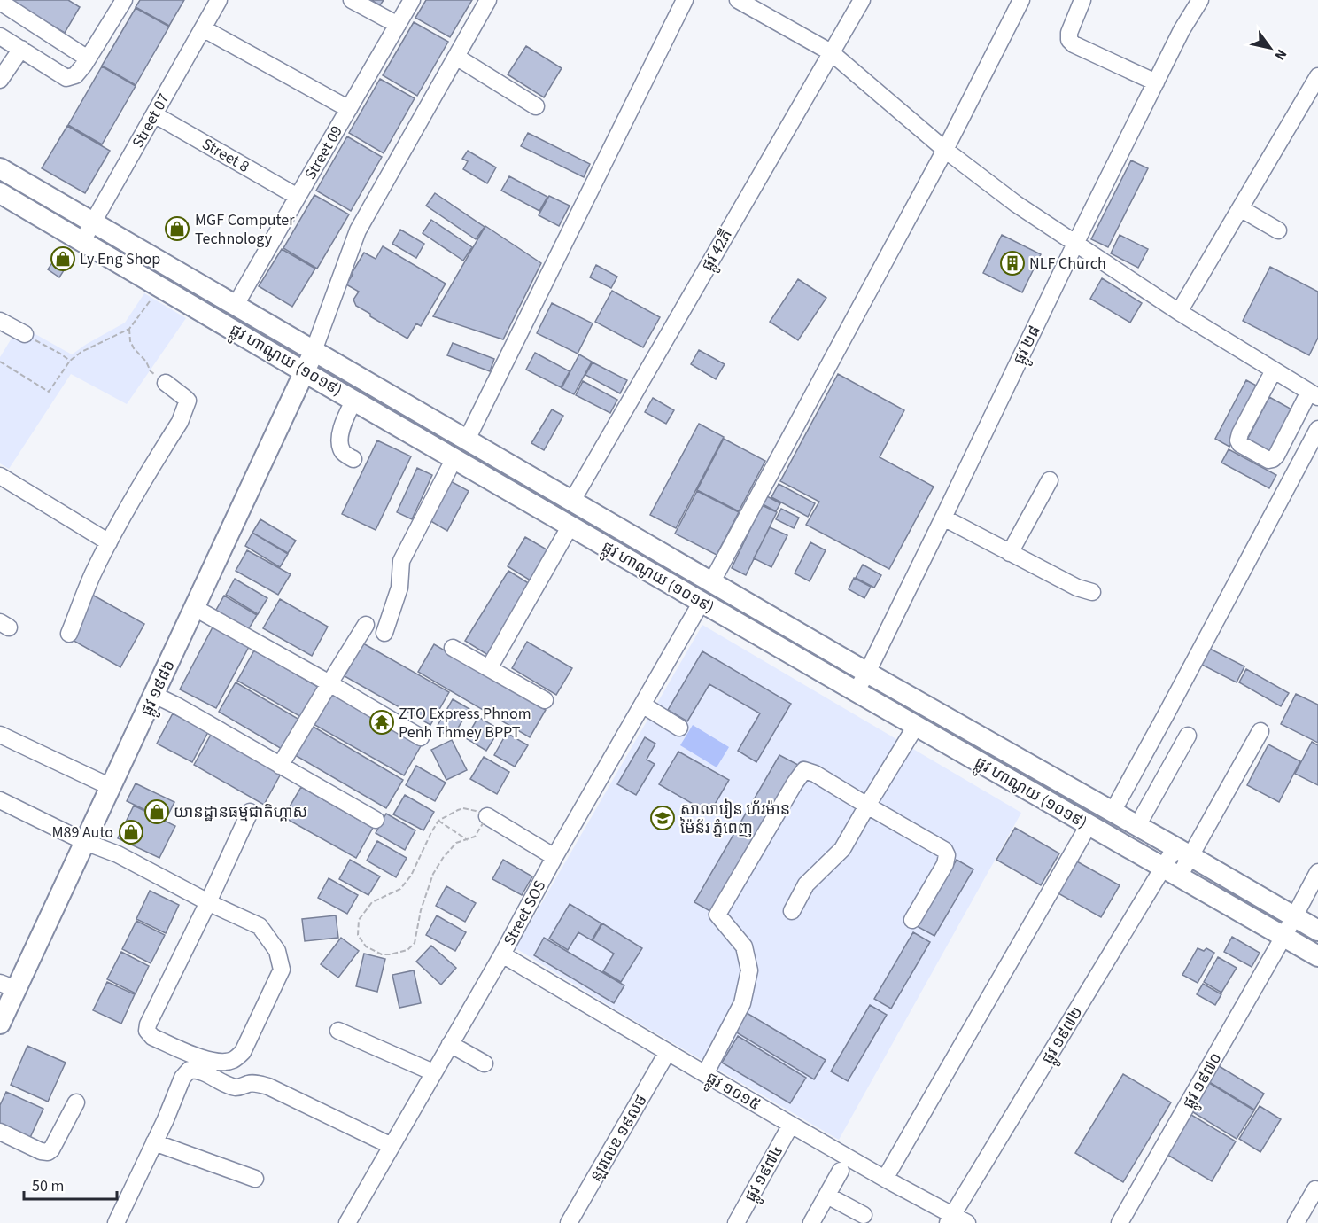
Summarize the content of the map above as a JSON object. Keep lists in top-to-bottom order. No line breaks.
{"streets":{"main road":["ផ្លូវ ហាណូយ (១០១៩)","ផ្លូវ ១៩៨៦"],"street":["Street 07","Street 09","Street 8","ផ្លូវ 42ភី","ផ្លូវ ២៨","Street SOS","ផ្លូវ ១៩៧២","ផ្លូវ ១៩៧០","ផ្លូវ ១០១៥","ន្ឡរលេខ ១៩លថ","ផ្លូវ ១៩៧៤"]},"crossings":[["Street 07","Street 8"],["Street 07","ផ្លូវ ហាណូយ (១០១៩)"],["Street 09","Street 8"],["Street 09","ផ្លូវ ហាណូយ (១០១៩)"],["ផ្លូវ 42ភី","ផ្លូវ ហាណូយ (១០១៩)"],["ផ្លូវ ២៨","ផ្លូវ ហាណូយ (១០១៩)"],["ផ្លូវ ហាណូយ (១០១៩)","ផ្លូវ ១៩៨៦"],["ផ្លូវ ហាណូយ (១០១៩)","Street SOS"],["ផ្លូវ ហាណូយ (១០១៩)","ផ្លូវ ១៩៧២"],["ផ្លូវ ហាណូយ (១០១៩)","ផ្លូវ ១៩៧០"],["Street SOS","ផ្លូវ ១០១៥"],["ផ្លូវ ១៩៧២","ផ្លូវ ១០១៥"],["ផ្លូវ ១០១៥","ន្ឡរលេខ ១៩លថ"],["ផ្លូវ ១០១៥","ផ្លូវ ១៩៧៤"]],"places":{"shop":["MGF Computer Technology","Ly Eng Shop","យានដ្ឋានធម្មជាតិហ្គាស","M89 Auto"],"building":["NLF Church"],"temple":["ZTO Express Phnom Penh Thmey BPPT"],"school or university":["សាលារៀន ហ័រម៉ាន ម៉ៃន័រ ភ្នំពេញ"]},"scale_bar":"50 m","north":"bottom right"}
